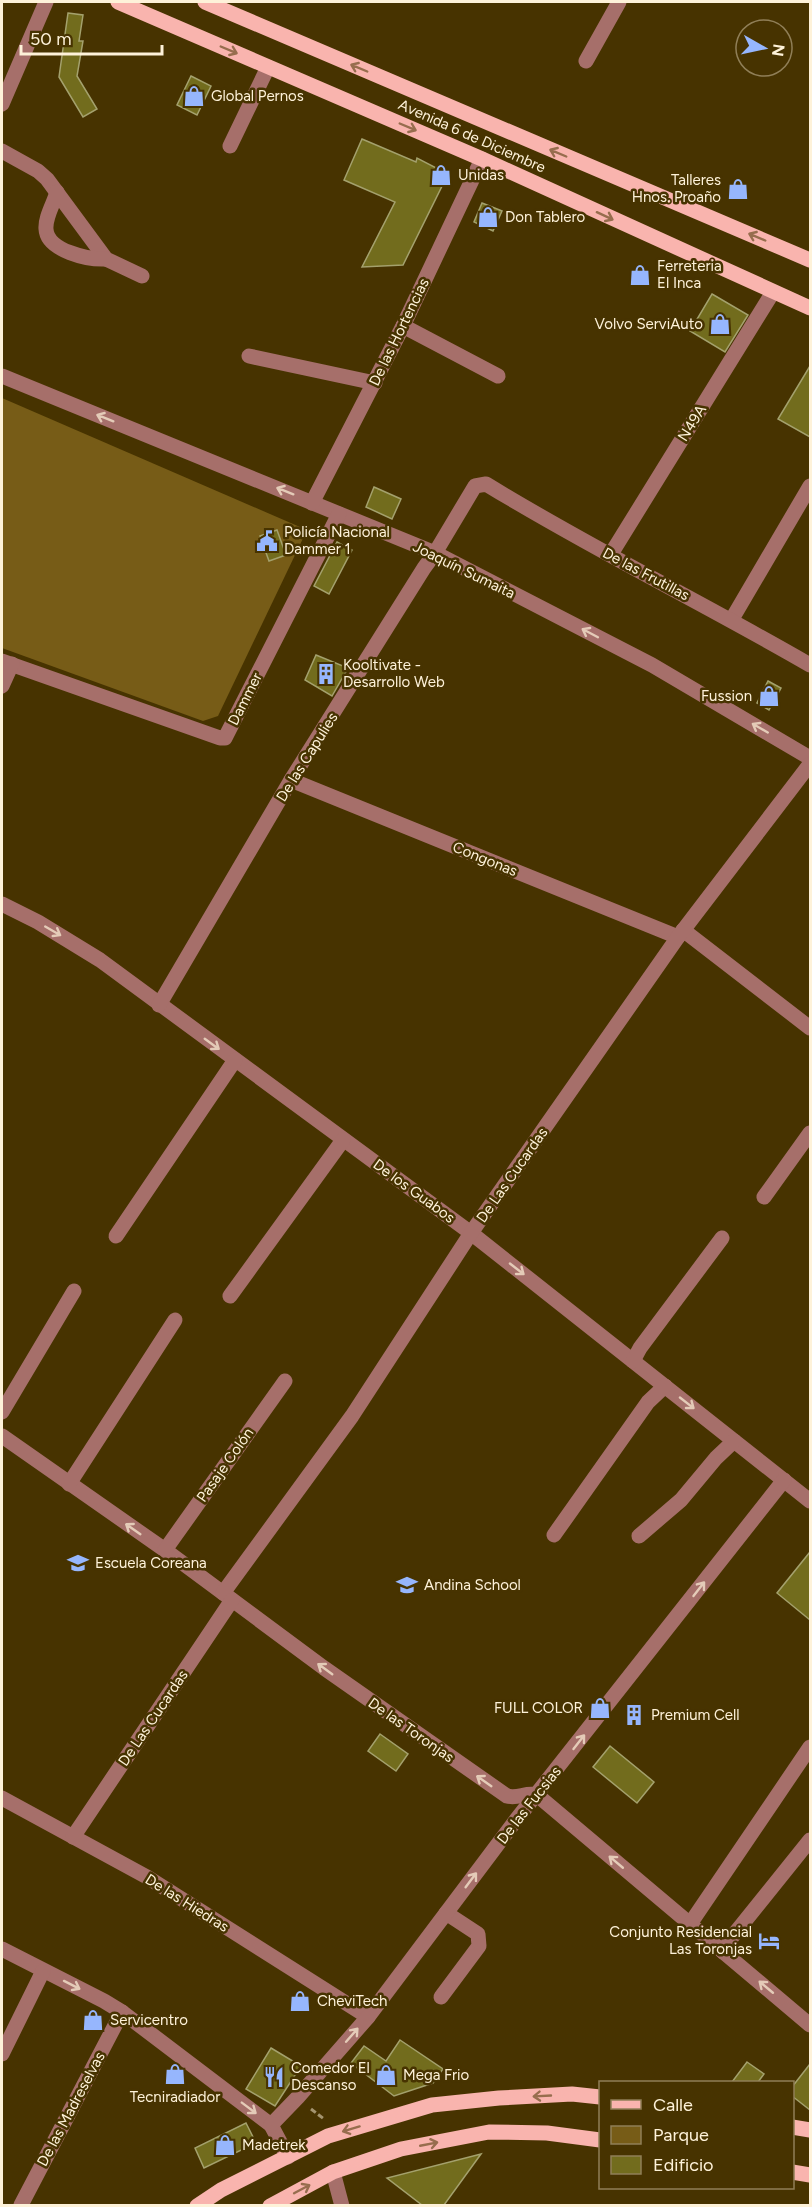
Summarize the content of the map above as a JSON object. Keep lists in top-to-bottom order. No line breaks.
{"streets":{"main road":["Avenida 6 de Diciembre"],"street":["De las Hortencias","N49A","Joaquín Sumaita","De las Frutillas","Dammer","De las Capulies","Congonas","De Las Cucardas","De los Guabos","Pasaje Colón","De las Toronjas","De las Fucsias","De las Hiedras","De las Madreselvas"]},"crossings":[["Avenida 6 de Diciembre","De las Hortencias"],["Avenida 6 de Diciembre","N49A"],["De las Hortencias","Joaquín Sumaita"],["N49A","De las Frutillas"],["Joaquín Sumaita","Dammer"],["Joaquín Sumaita","De las Capulies"],["De las Frutillas","De las Capulies"],["De las Capulies","Congonas"],["De las Capulies","De los Guabos"],["Congonas","De Las Cucardas"],["De Las Cucardas","De los Guabos"],["De Las Cucardas","De las Toronjas"],["De Las Cucardas","De las Hiedras"],["De los Guabos","De las Fucsias"],["Pasaje Colón","De las Toronjas"],["De las Toronjas","De las Fucsias"],["De las Fucsias","De las Hiedras"]],"one_way":["Joaquín Sumaita","De los Guabos","De las Toronjas","De las Fucsias"],"places":{"shop":["Global Pernos","Unidas","Talleres Hnos. Proaño","Don Tablero","Ferreteria El Inca","Volvo ServiAuto","Fussion","FULL COLOR","CheviTech","Servicentro","Tecniradiador","Mega Frio","Madetrek"],"public building":["Policía Nacional Dammer 1"],"building":["Kooltivate - Desarrollo Web","Premium Cell"],"school or university":["Escuela Coreana","Andina School"],"hotel":["Conjunto Residencial Las Toronjas"],"restaurant":["Comedor El Descanso"]},"legend":["Calle","Parque","Edificio"],"scale_bar":"50 m","north":"right"}
